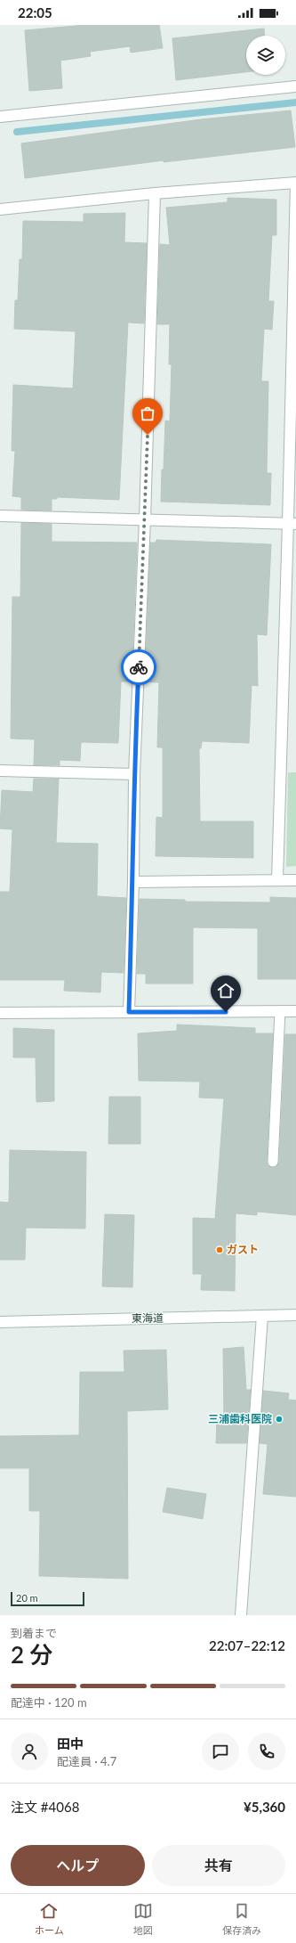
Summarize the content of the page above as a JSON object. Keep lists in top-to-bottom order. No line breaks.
{"streets":{"street":["東海道"]},"places":["ガスト","三浦歯科医院"],"scale_bar":"20 m","page":{"status":"22:05","scale":"20 m","heading":["2 分","到着まで","22:07–22:12"],"panel":["田中","配達員 · 4.7","注文 #4068","¥5,360"],"bar":"配達中 · 120 m","buttons":["ヘルプ","共有"],"tabs":["ホーム","地図","保存済み"]}}
